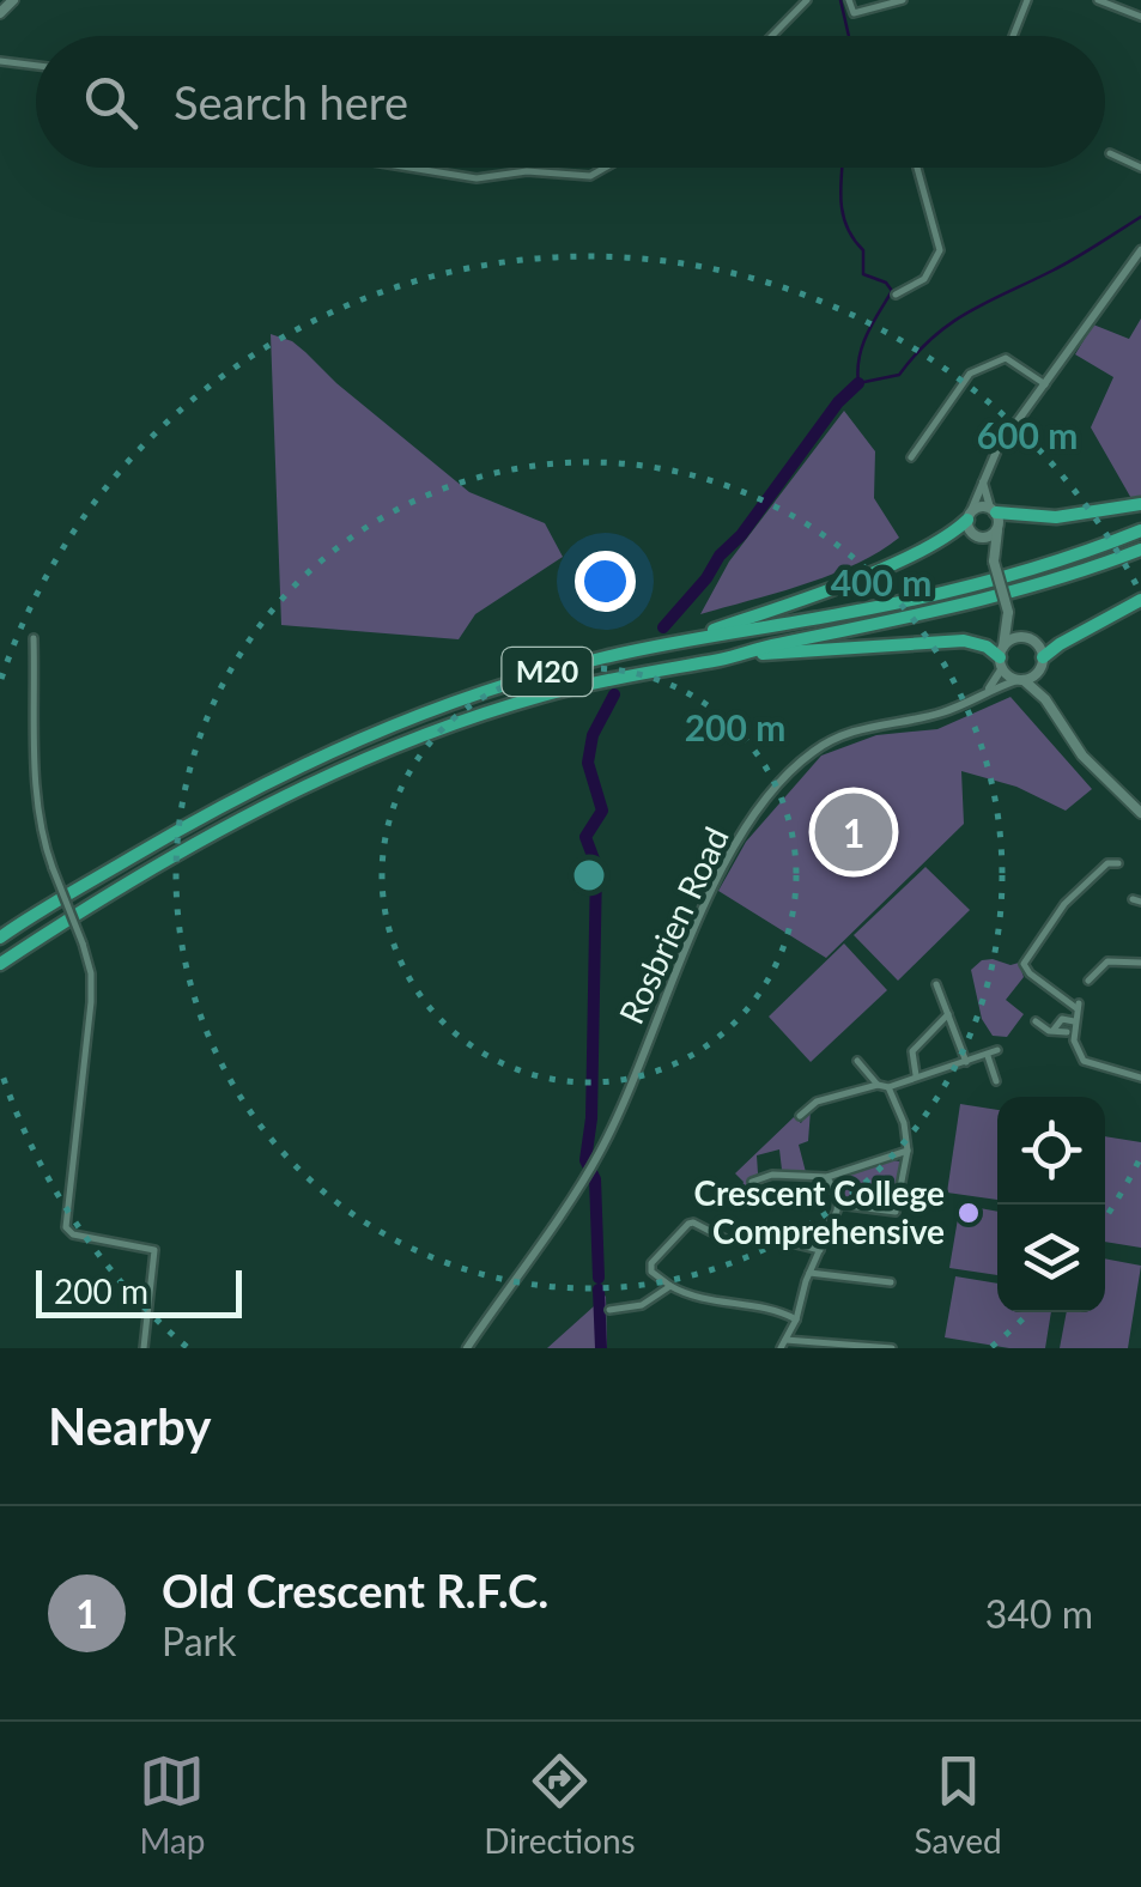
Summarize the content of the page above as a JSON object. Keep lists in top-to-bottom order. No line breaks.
{"streets":{"highway":["M20"],"street":["Rosbrien Road"]},"crossings":[["M20","Rosbrien Road"]],"places":["Crescent College Comprehensive"],"scale_bar":"200 m","page":{"search":"Search here","pins":"1","scale":"200 m","heading":"Nearby","list":[{"mark":"1","name":"Old Crescent R.F.C.","note":"Park","value":"340 m"}],"nav":["Map","Directions","Saved"]},"rings":["600 m","400 m","200 m"]}
